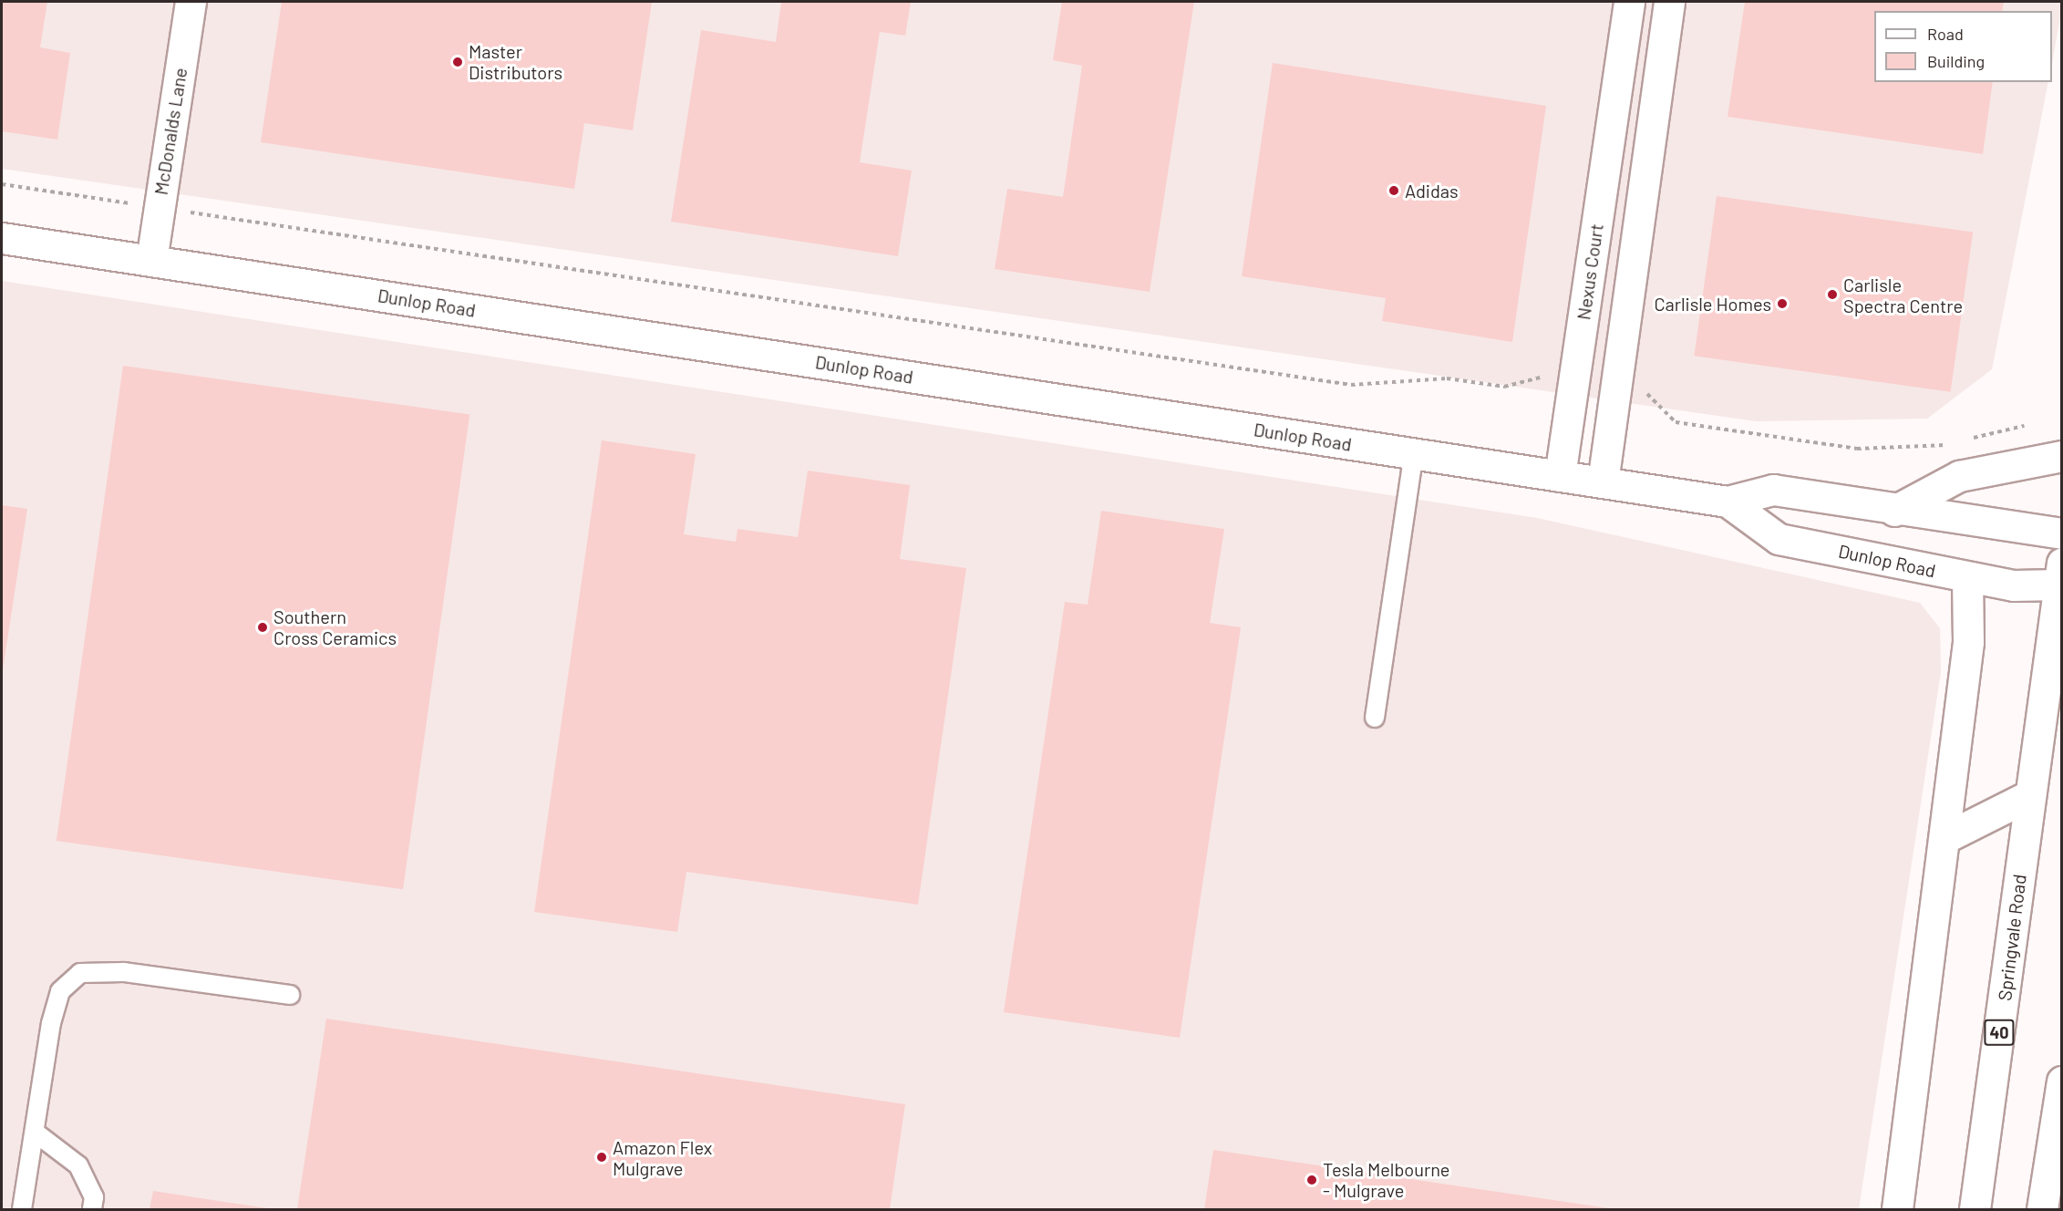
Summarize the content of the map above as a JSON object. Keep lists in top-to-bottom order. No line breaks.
{"streets":{"main road":["McDonalds Lane","Nexus Court","Dunlop Road","Springvale Road","40"]},"crossings":[["McDonalds Lane","Dunlop Road"],["Nexus Court","Dunlop Road"],["Dunlop Road","Springvale Road"]],"places":["Master Distributors","Adidas","Carlisle Spectra Centre","Carlisle Homes","Southern Cross Ceramics","Amazon Flex Mulgrave","Tesla Melbourne - Mulgrave"],"legend":["Road","Building"]}
